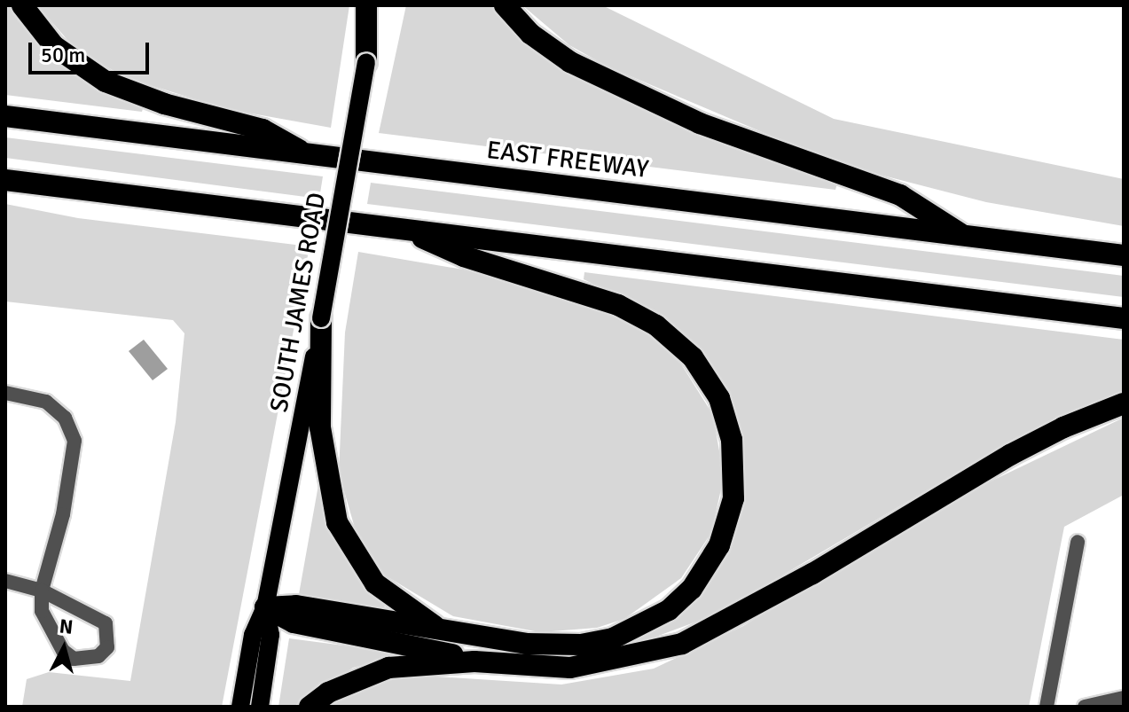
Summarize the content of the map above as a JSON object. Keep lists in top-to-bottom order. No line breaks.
{"streets":{"highway":["EAST FREEWAY"],"main road":["SOUTH JAMES ROAD"]},"scale_bar":"50 m","north":"top"}
